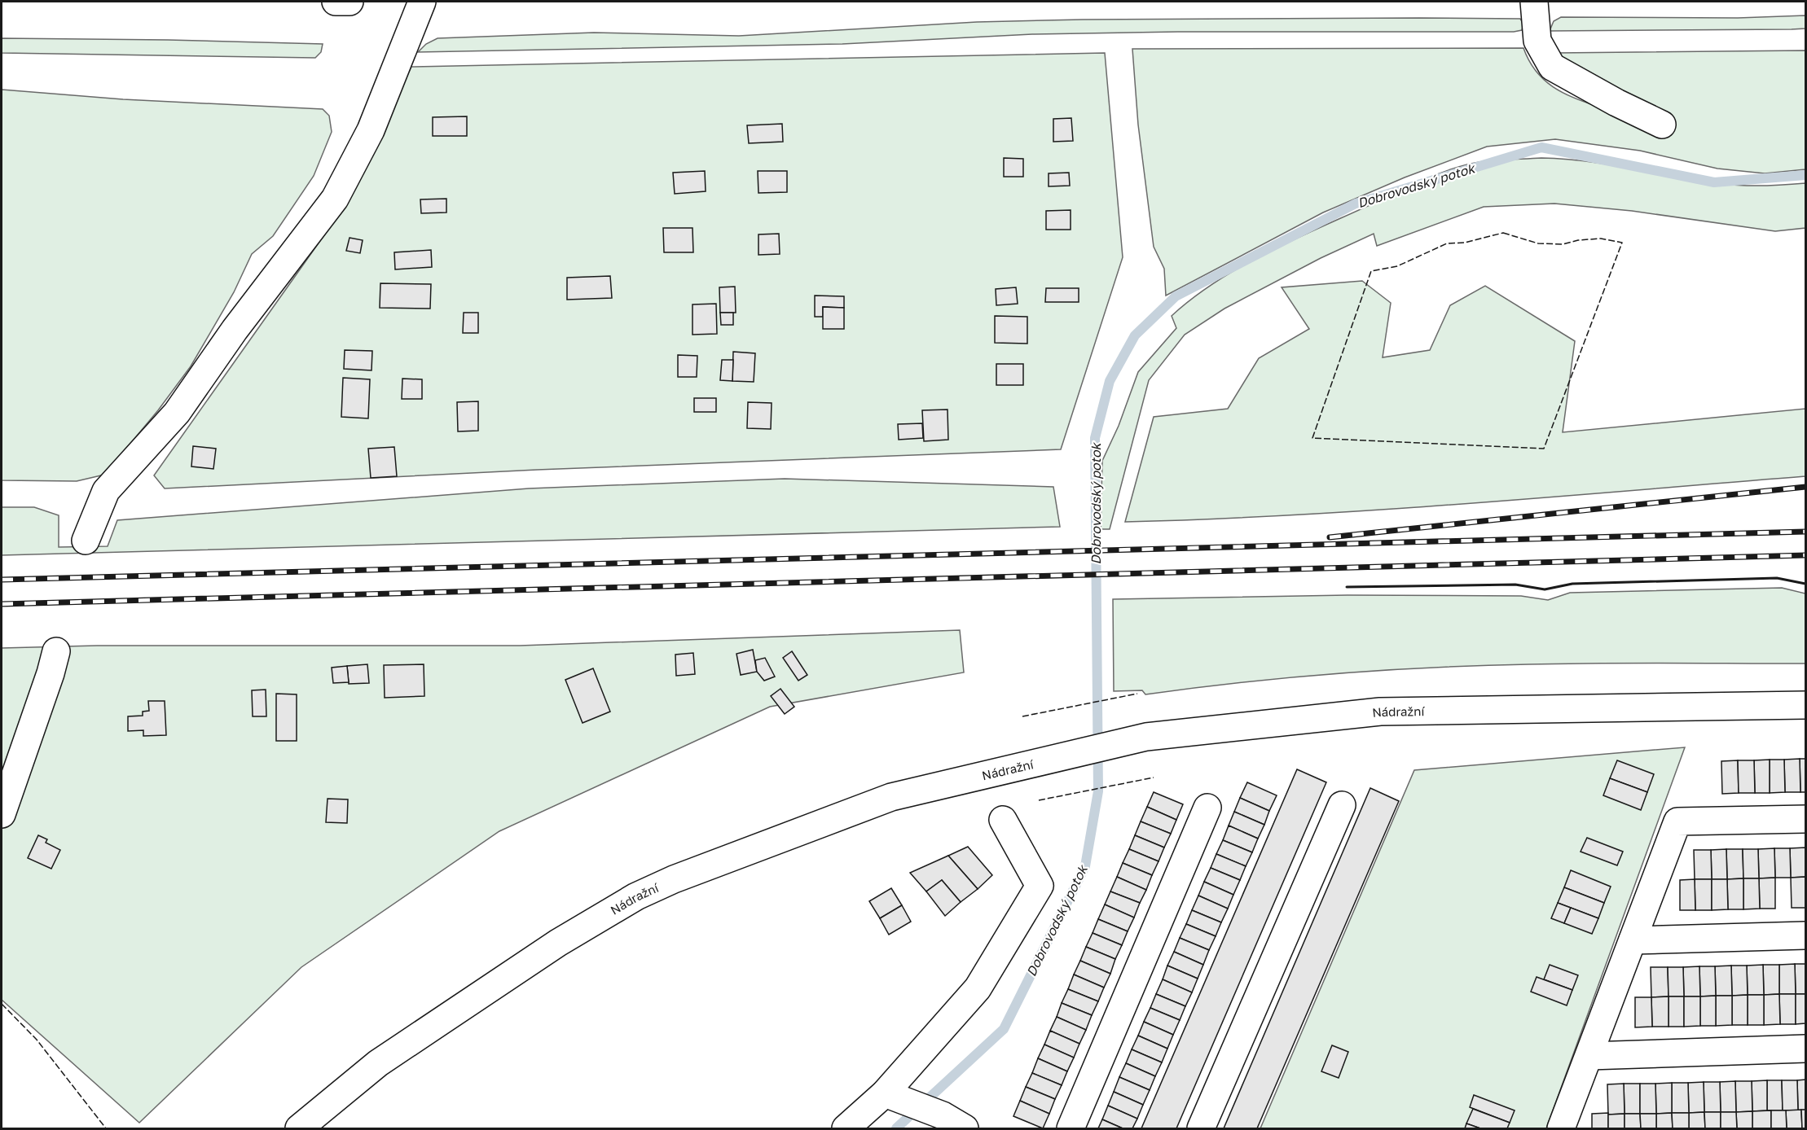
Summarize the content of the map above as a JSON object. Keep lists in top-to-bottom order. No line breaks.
{"streets":{"main road":["Nádražní"]},"water":["Dobrovodský potok"]}
